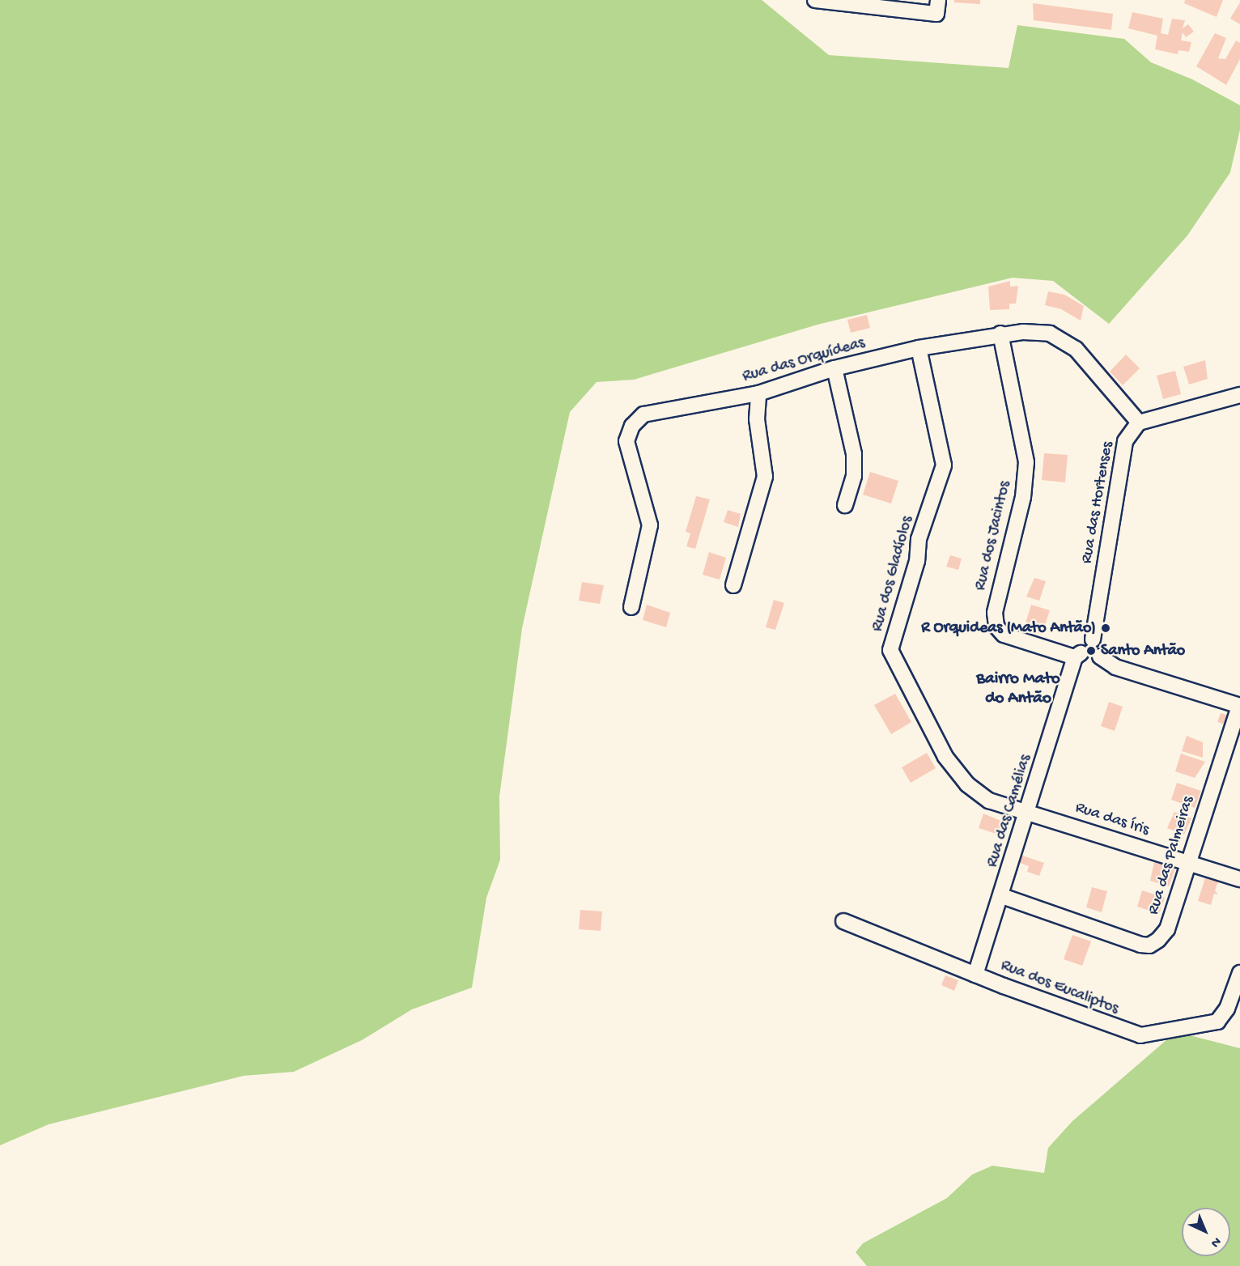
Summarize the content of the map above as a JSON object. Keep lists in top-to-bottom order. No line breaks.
{"streets":{"street":["Rua das Orquídeas","Rua das Hortenses","Rua dos Jacintos","Rua dos Gladíolos","Rua das Camélias","Rua das Íris","Rua das Palmeiras","Rua dos Eucaliptos"]},"crossings":[["Rua das Orquídeas","Rua das Hortenses"],["Rua das Orquídeas","Rua dos Jacintos"],["Rua das Orquídeas","Rua dos Gladíolos"],["Rua das Hortenses","Rua dos Jacintos"],["Rua das Hortenses","Rua das Camélias"],["Rua dos Jacintos","Rua das Camélias"],["Rua dos Gladíolos","Rua das Camélias"],["Rua dos Gladíolos","Rua das Íris"],["Rua das Camélias","Rua das Íris"],["Rua das Camélias","Rua das Palmeiras"],["Rua das Camélias","Rua dos Eucaliptos"],["Rua das Íris","Rua das Palmeiras"]],"districts":["Bairro Mato do Antão"],"places":["R Orquideas (Mato Antão)","Santo Antão"],"north":"bottom right"}
